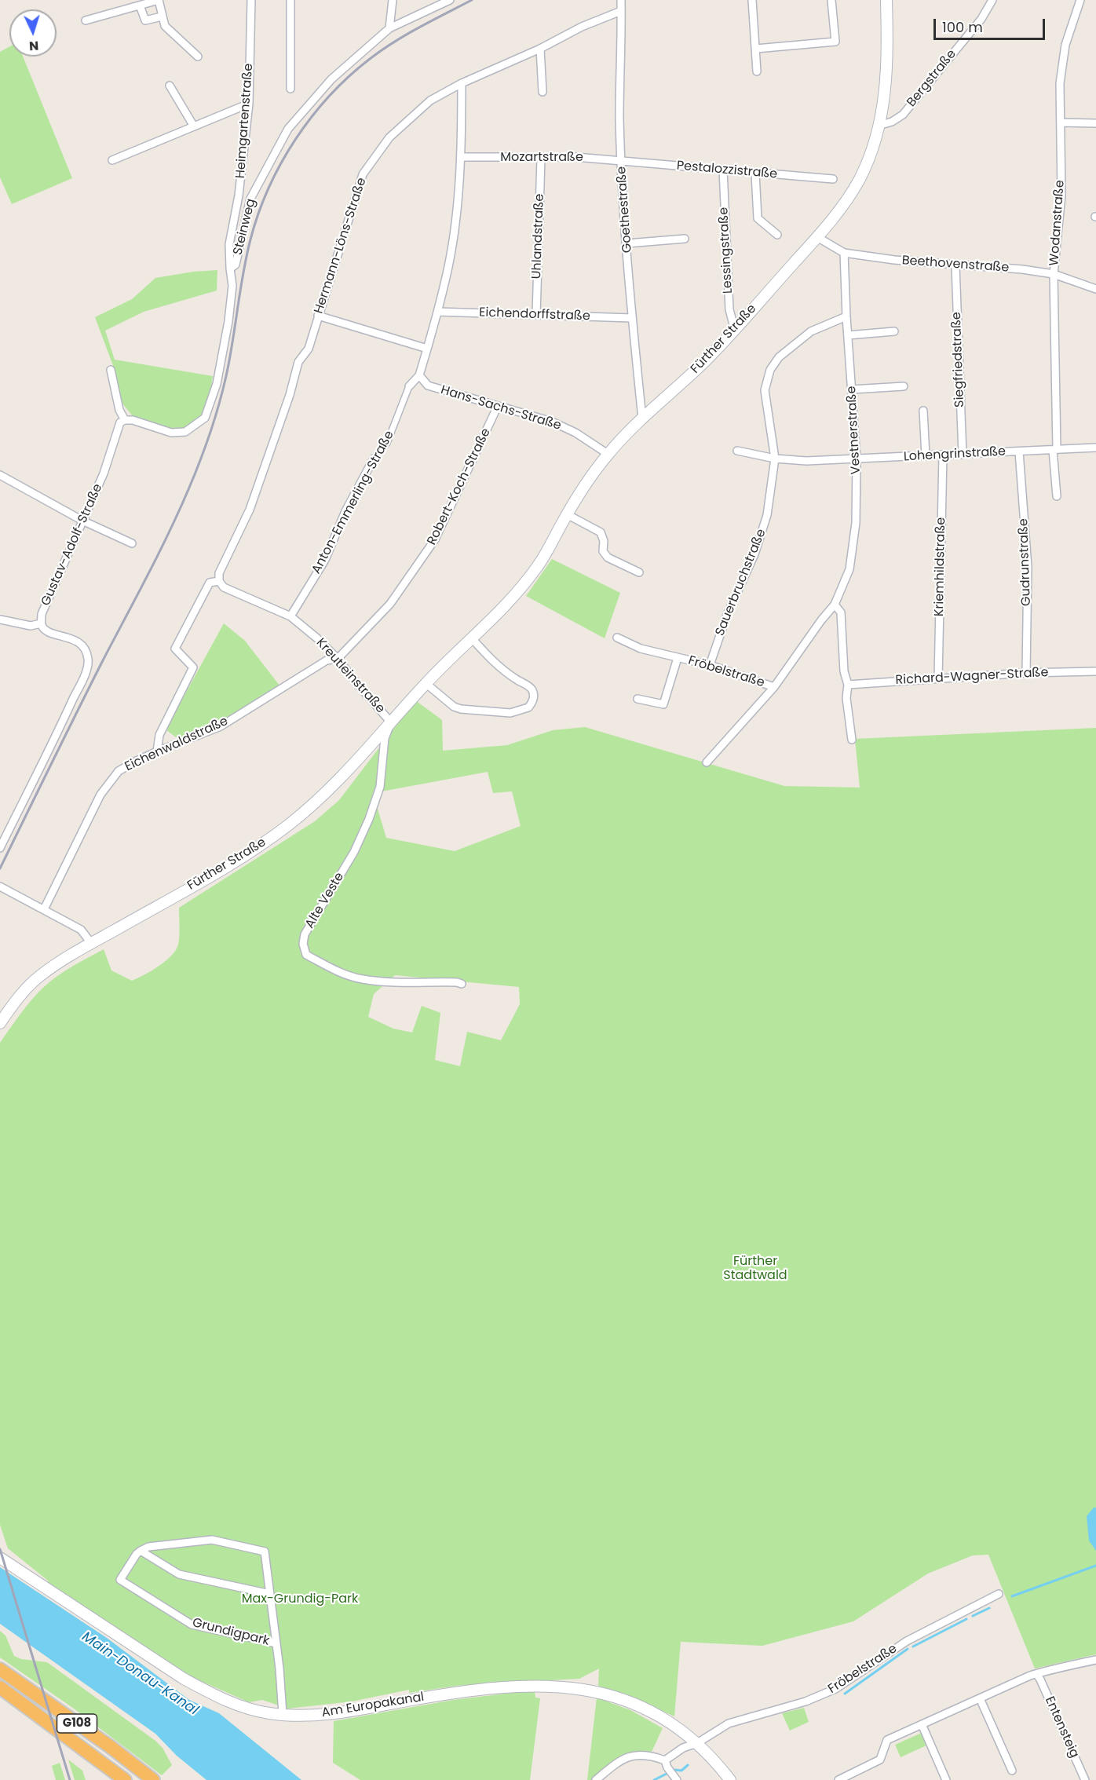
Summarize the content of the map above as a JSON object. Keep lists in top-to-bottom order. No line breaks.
{"streets":{"highway":["G108"],"main road":["Fürther Straße","Am Europakanal"],"street":["Bergstraße","Heimgartenstraße","Mozartstraße","Pestalozzistraße","Goethestraße","Wodanstraße","Steinweg","Uhlandstraße","Hermann-Löns-Straße","Lessingstraße","Beethovenstraße","Eichendorffstraße","Siegfriedstraße","Hans-Sachs-Straße","Vestnerstraße","Lohengrinstraße","Robert-Koch-Straße","Anton-Emmerling-Straße","Gustav-Adolf-Straße","Gudrunstraße","Kriemhildstraße","Sauerbruchstraße","Fröbelstraße","Kreutleinstraße","Richard-Wagner-Straße","Eichenwaldstraße","Alte Veste","Grundigpark","Entensteig"]},"crossings":[["Bergstraße","Fürther Straße"],["Heimgartenstraße","Steinweg"],["Mozartstraße","Pestalozzistraße"],["Mozartstraße","Goethestraße"],["Mozartstraße","Uhlandstraße"],["Mozartstraße","Anton-Emmerling-Straße"],["Pestalozzistraße","Goethestraße"],["Pestalozzistraße","Lessingstraße"],["Goethestraße","Hermann-Löns-Straße"],["Goethestraße","Eichendorffstraße"],["Goethestraße","Fürther Straße"],["Wodanstraße","Beethovenstraße"],["Wodanstraße","Lohengrinstraße"],["Steinweg","Gustav-Adolf-Straße"],["Uhlandstraße","Eichendorffstraße"],["Hermann-Löns-Straße","Anton-Emmerling-Straße"],["Hermann-Löns-Straße","Kreutleinstraße"],["Lessingstraße","Fürther Straße"],["Beethovenstraße","Fürther Straße"],["Beethovenstraße","Siegfriedstraße"],["Beethovenstraße","Vestnerstraße"],["Eichendorffstraße","Anton-Emmerling-Straße"],["Fürther Straße","Hans-Sachs-Straße"],["Fürther Straße","Kreutleinstraße"],["Fürther Straße","Alte Veste"],["Siegfriedstraße","Lohengrinstraße"],["Hans-Sachs-Straße","Robert-Koch-Straße"],["Hans-Sachs-Straße","Anton-Emmerling-Straße"],["Vestnerstraße","Lohengrinstraße"],["Vestnerstraße","Sauerbruchstraße"],["Vestnerstraße","Fröbelstraße"],["Lohengrinstraße","Gudrunstraße"],["Lohengrinstraße","Kriemhildstraße"],["Lohengrinstraße","Sauerbruchstraße"],["Robert-Koch-Straße","Kreutleinstraße"],["Robert-Koch-Straße","Eichenwaldstraße"],["Anton-Emmerling-Straße","Kreutleinstraße"],["Gudrunstraße","Richard-Wagner-Straße"],["Kriemhildstraße","Richard-Wagner-Straße"],["Sauerbruchstraße","Fröbelstraße"],["Fröbelstraße","Am Europakanal"],["Kreutleinstraße","Alte Veste"],["Grundigpark","Am Europakanal"]],"water":["Main-Donau-Kanal"],"parks":["Fürther Stadtwald","Max-Grundig-Park"],"scale_bar":"100 m","north":"bottom"}
